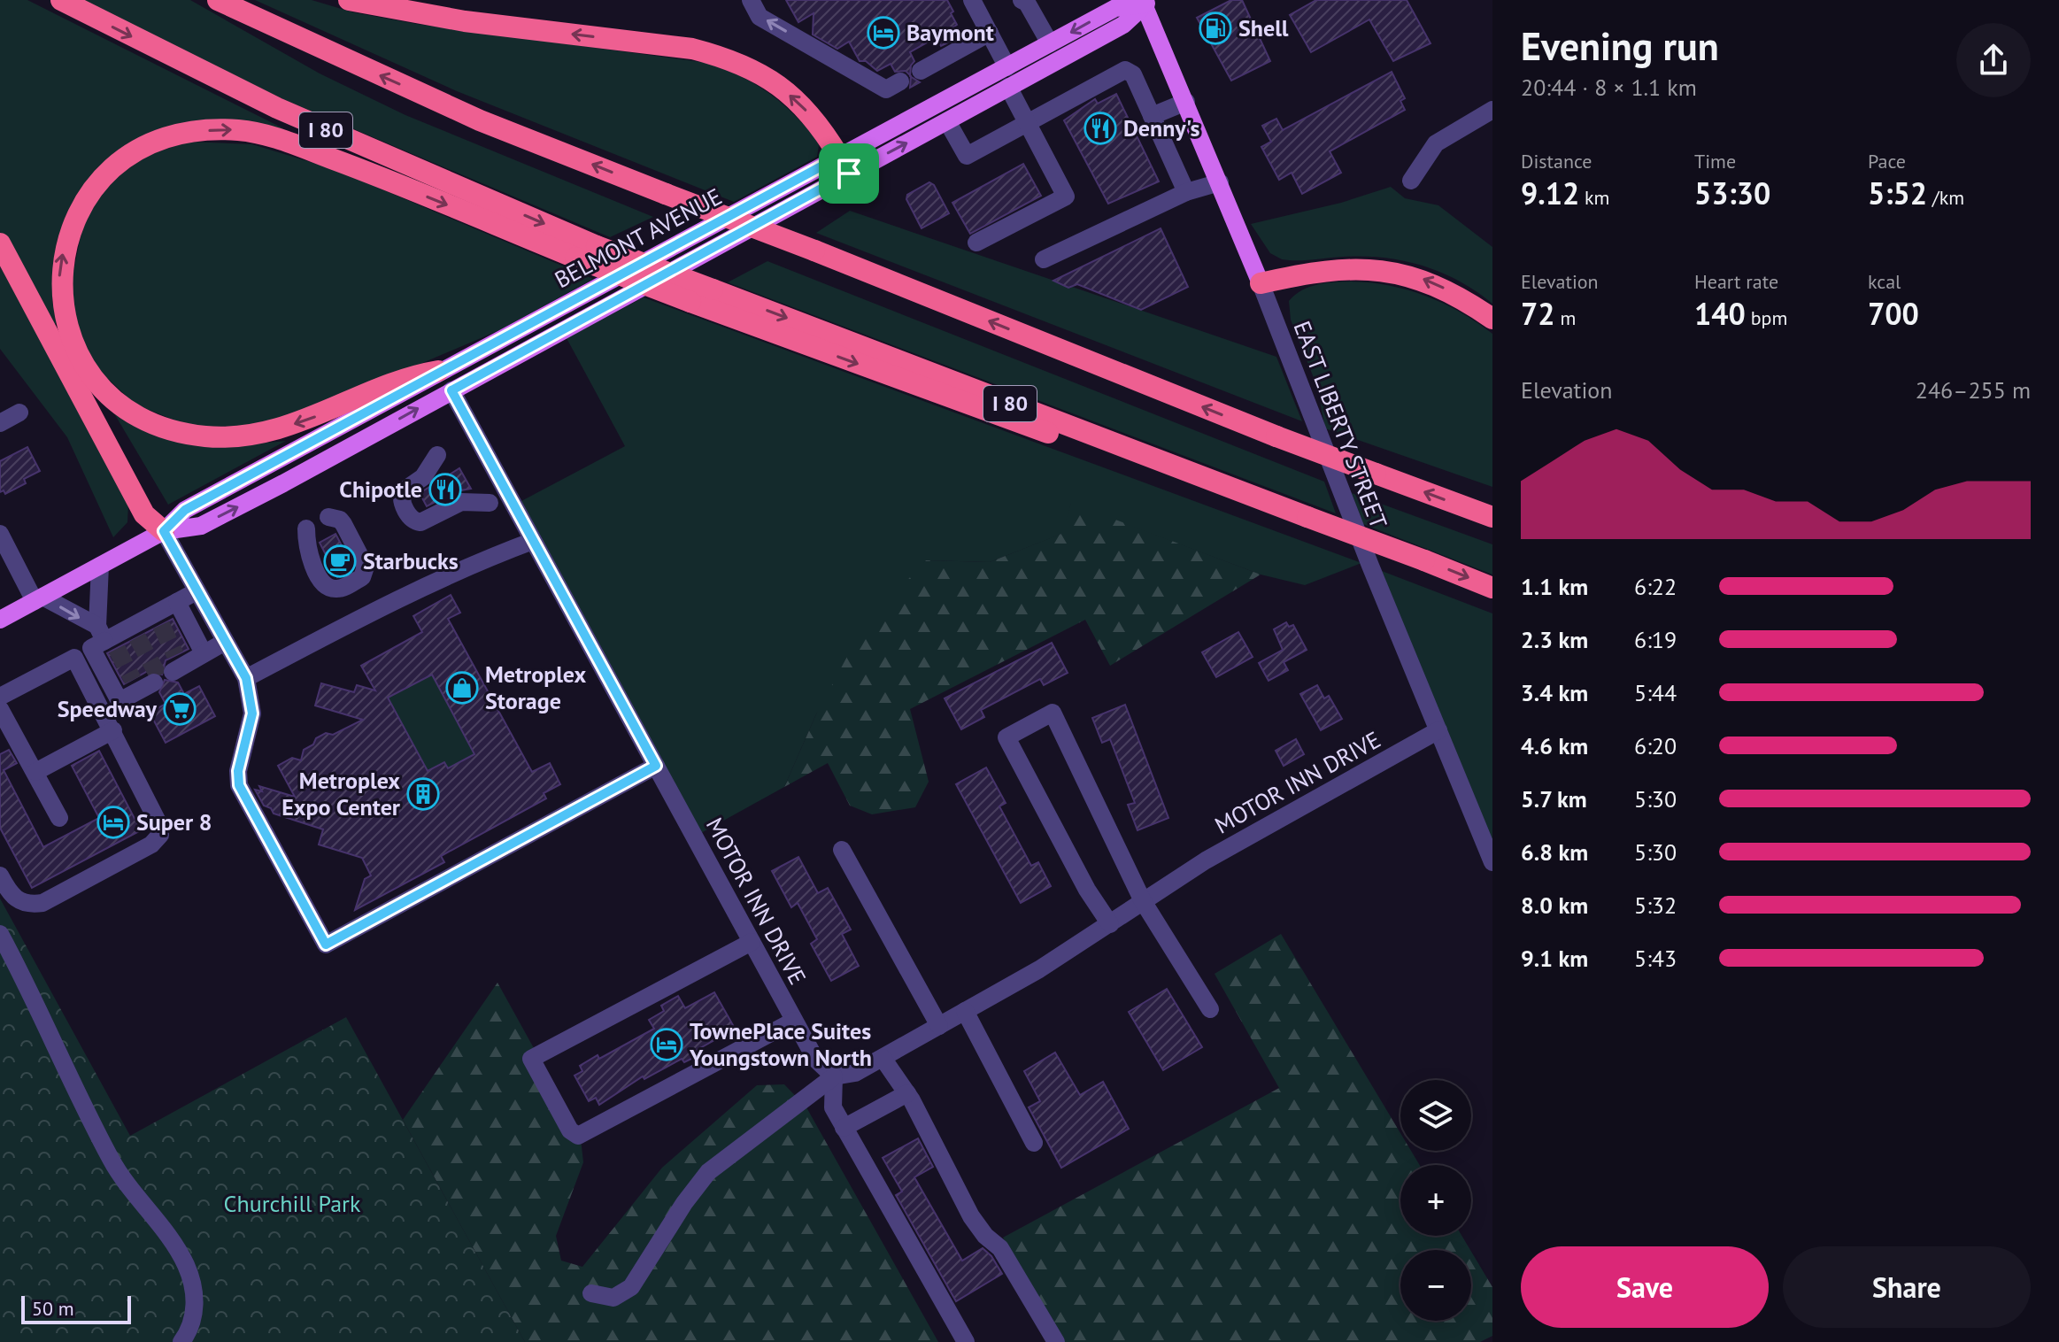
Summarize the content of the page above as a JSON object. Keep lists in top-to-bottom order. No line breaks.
{"streets":{"highway":["I 80"],"main road":["BELMONT AVENUE","EAST LIBERTY STREET"],"street":["MOTOR INN DRIVE"]},"crossings":[["BELMONT AVENUE","EAST LIBERTY STREET"],["BELMONT AVENUE","MOTOR INN DRIVE"],["EAST LIBERTY STREET","MOTOR INN DRIVE"]],"parks":["Churchill Park"],"places":{"fuel station":["Shell"],"hotel":["Baymont","Super 8","TownePlace Suites Youngstown North"],"restaurant":["Denny's","Chipotle"],"cafe":["Starbucks"],"shop":["Metroplex Storage"],"supermarket":["Speedway"],"building":["Metroplex Expo Center"]},"scale_bar":"50 m","page":{"heading":["Evening run","20:44 · 8 × 1.1 km"],"stats":[["Distance","9.12 km"],["Time","53:30"],["Pace","5:52 /km"],["Elevation","72 m"],["Heart rate","140 bpm"],["kcal","700"]],"chart":["Elevation","246–255 m"],"list":[{"name":"1.1 km","note":"6:22"},{"name":"2.3 km","note":"6:19"},{"name":"3.4 km","note":"5:44"},{"name":"4.6 km","note":"6:20"},{"name":"5.7 km","note":"5:30"},{"name":"6.8 km","note":"5:30"},{"name":"8.0 km","note":"5:32"},{"name":"9.1 km","note":"5:43"}],"map_buttons":["+","−"],"buttons":["Save","Share"],"scale":"50 m"}}
